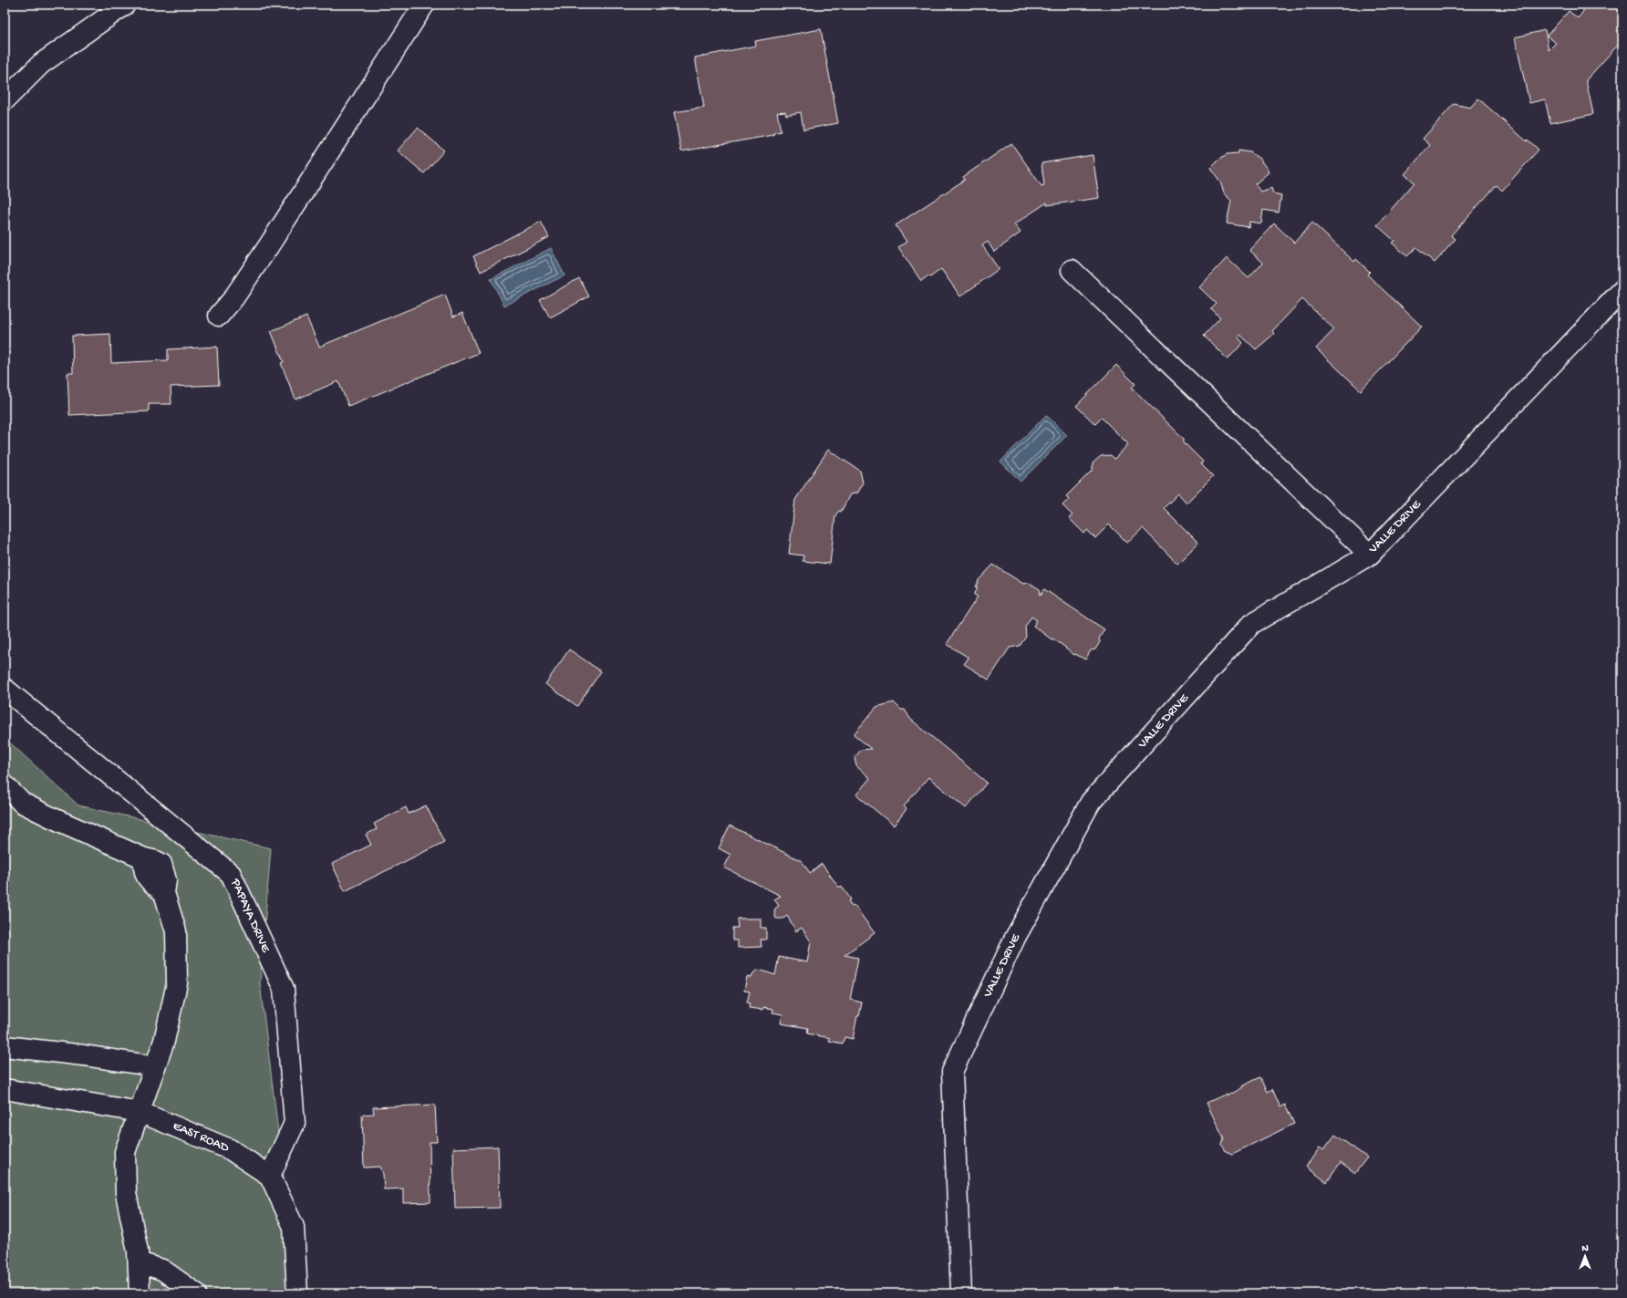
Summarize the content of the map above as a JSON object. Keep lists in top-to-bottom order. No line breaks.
{"streets":{"street":["VALLE DRIVE","PAPAYA DRIVE","EAST ROAD"]},"crossings":[["PAPAYA DRIVE","EAST ROAD"]],"north":"top"}
